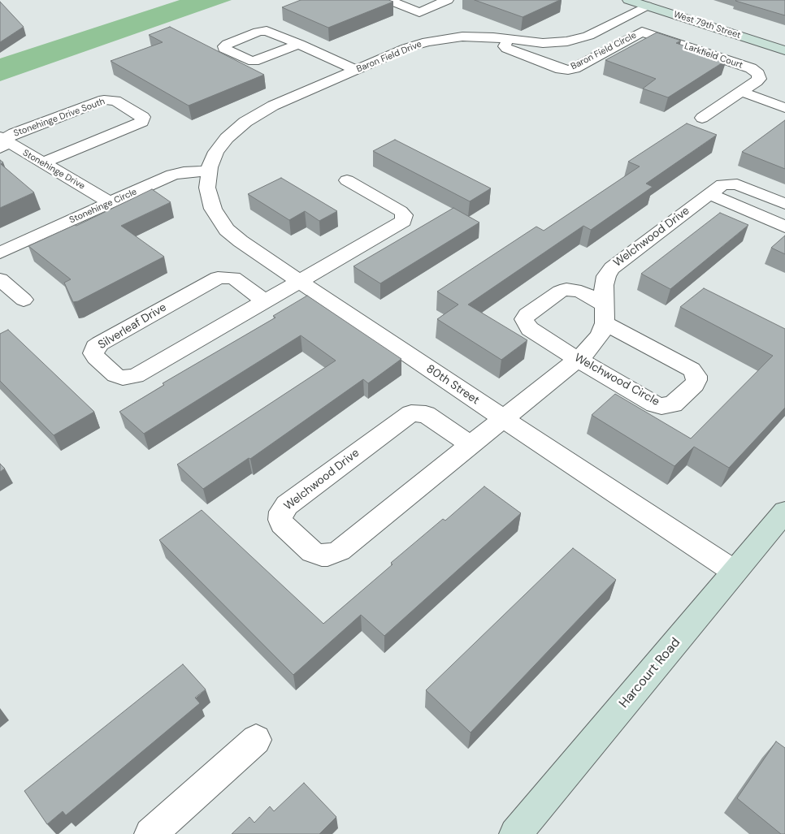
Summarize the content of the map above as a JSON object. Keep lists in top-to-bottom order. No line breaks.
{"streets":{"street":["West 79th Street","Baron Field Circle","Larkfield Court","Baron Field Drive","Stonehinge Drive South","Stonehinge Drive","Stonehinge Circle","Welchwood Drive","Silverleaf Drive","Welchwood Circle","80th Street","Harcourt Road"]},"crossings":[["West 79th Street","Baron Field Drive"],["Baron Field Circle","Larkfield Court"],["Baron Field Circle","Baron Field Drive"],["Baron Field Drive","Stonehinge Circle"],["Baron Field Drive","80th Street"],["Stonehinge Drive South","Stonehinge Drive"],["Stonehinge Drive","Stonehinge Circle"],["Stonehinge Circle","80th Street"],["Welchwood Drive","Welchwood Circle"],["Welchwood Drive","80th Street"],["Silverleaf Drive","80th Street"],["80th Street","Harcourt Road"]]}
